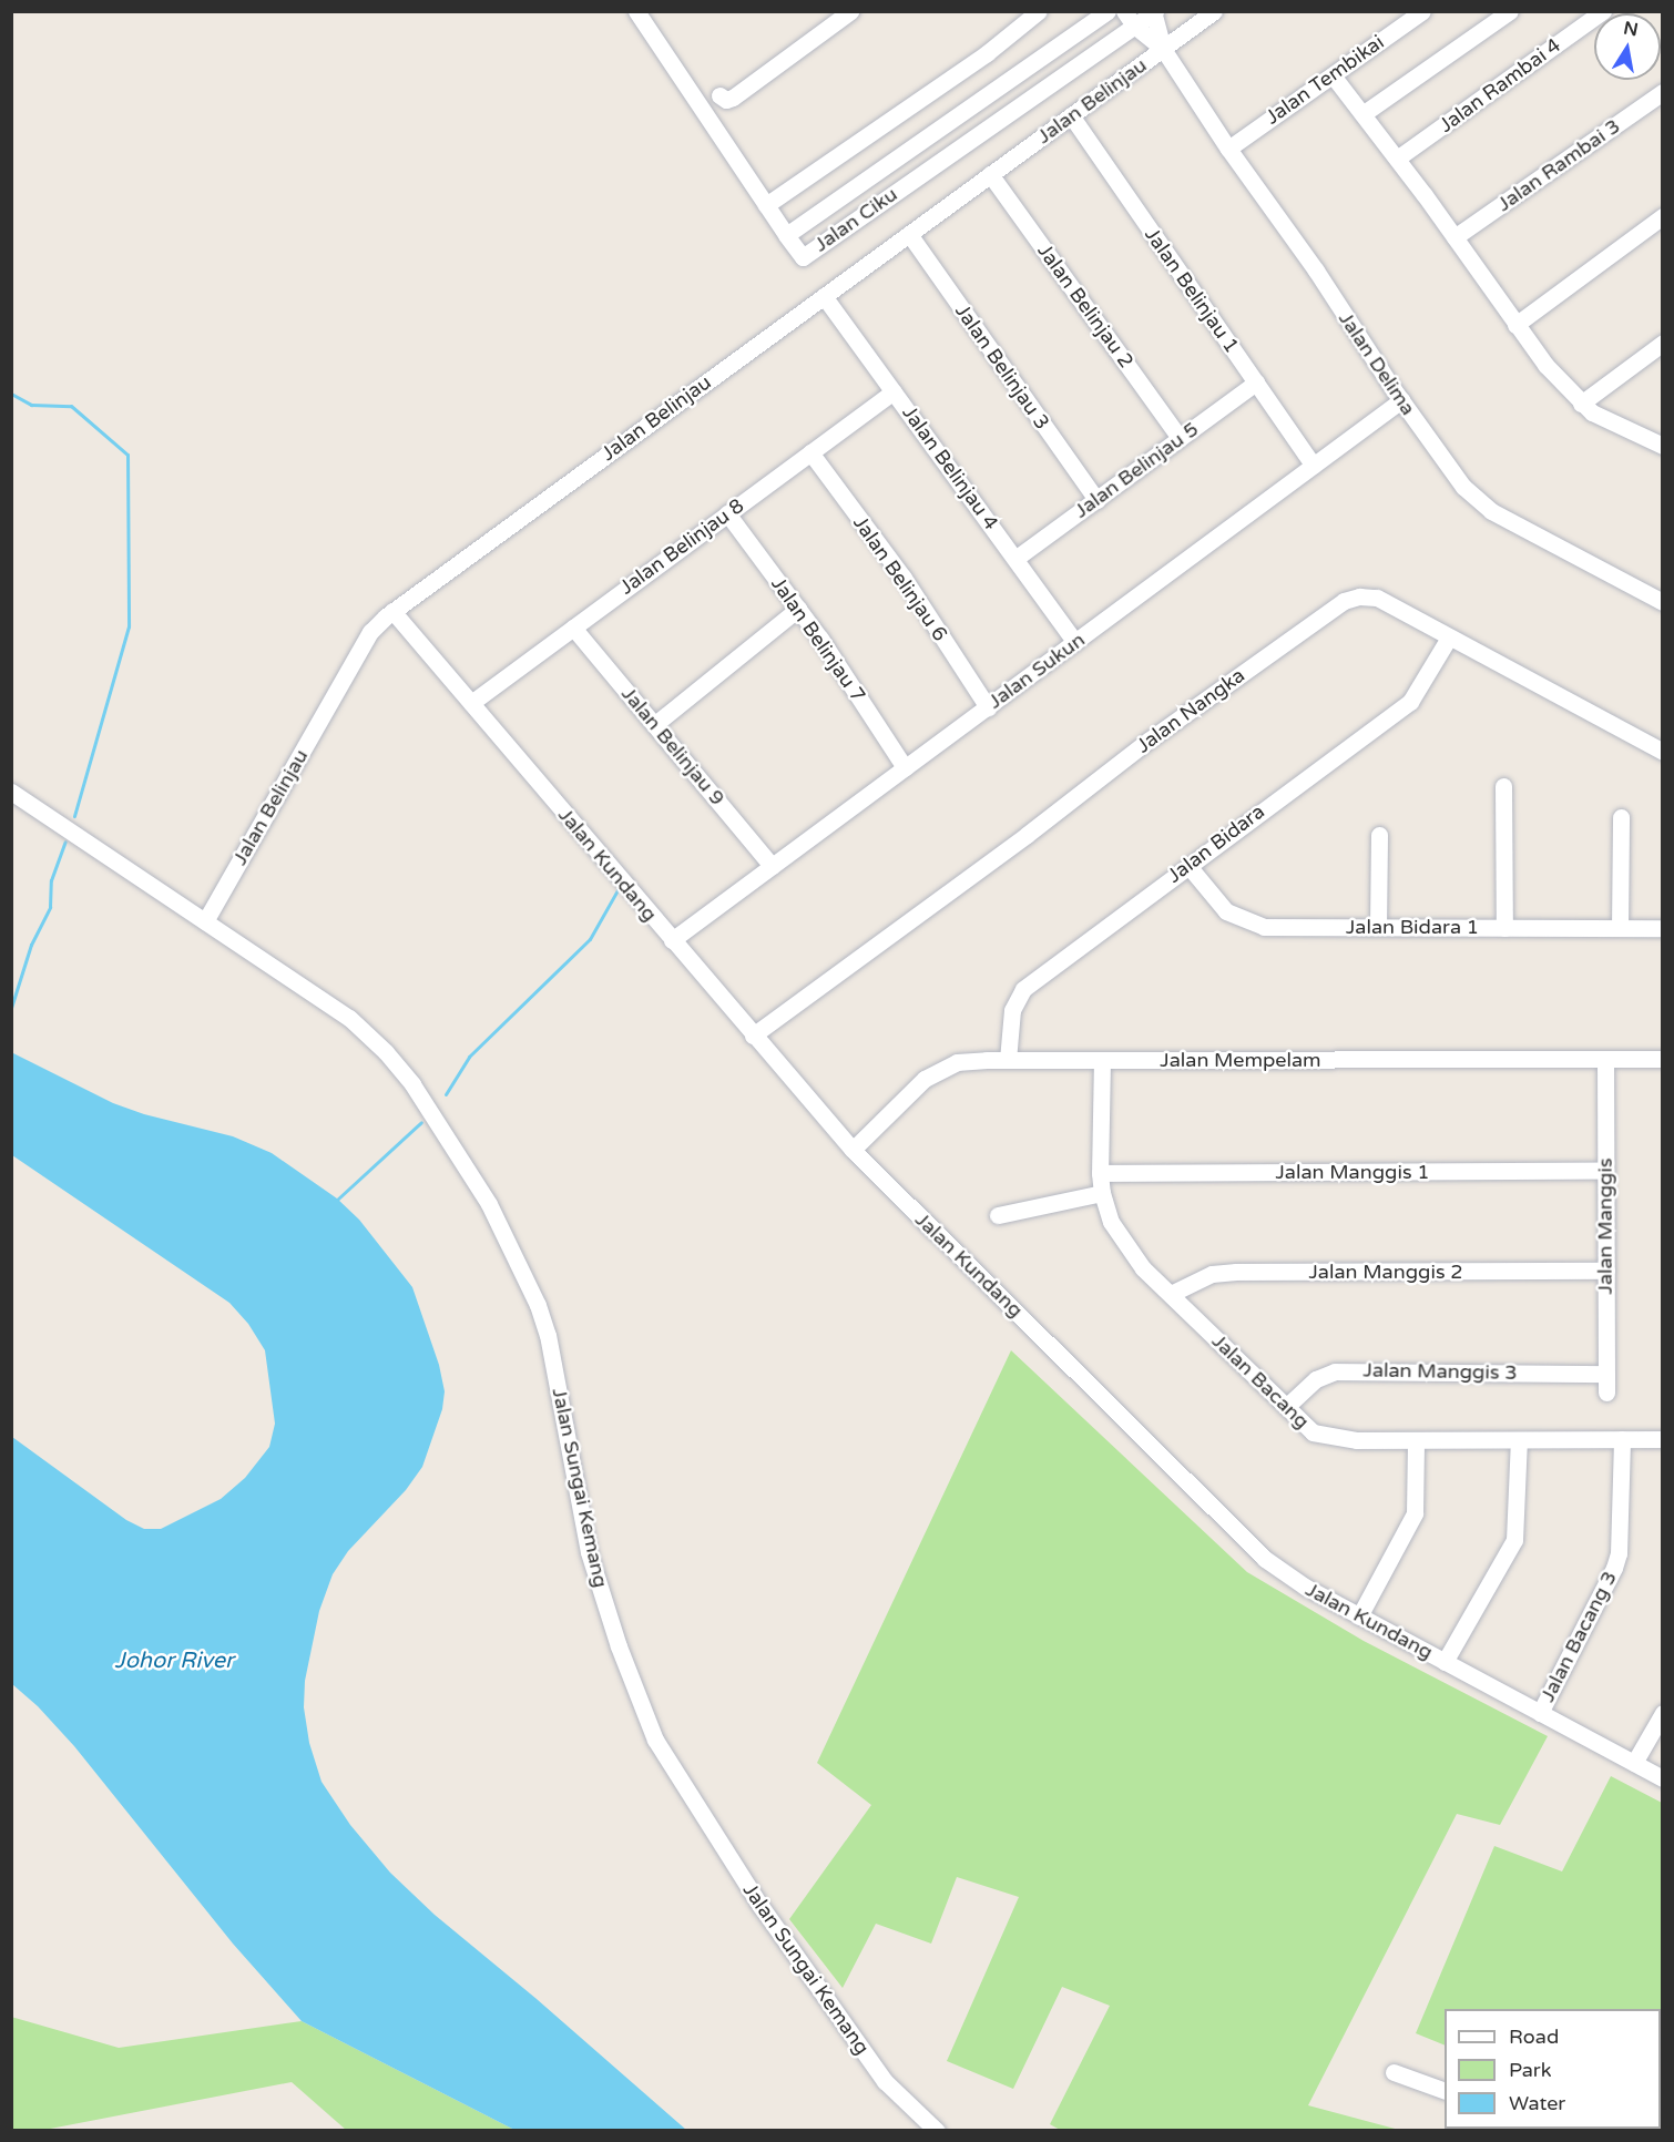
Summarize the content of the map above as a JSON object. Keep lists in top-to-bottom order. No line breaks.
{"streets":{"street":["Jalan Tembikai","Jalan Rambai 4","Jalan Belinjau","Jalan Rambai 3","Jalan Ciku","Jalan Belinjau 1","Jalan Belinjau 2","Jalan Delima","Jalan Belinjau 3","Jalan Belinjau 4","Jalan Belinjau 5","Jalan Belinjau 8","Jalan Belinjau 6","Jalan Belinjau 7","Jalan Sukun","Jalan Nangka","Jalan Belinjau 9","Jalan Bidara","Jalan Kundang","Jalan Bidara 1","Jalan Mempelam","Jalan Manggis 1","Jalan Manggis","Jalan Manggis 2","Jalan Manggis 3","Jalan Bacang","Jalan Sungai Kemang","Jalan Bacang 3"]},"crossings":[["Jalan Tembikai","Jalan Delima"],["Jalan Belinjau","Jalan Belinjau 1"],["Jalan Belinjau","Jalan Belinjau 2"],["Jalan Belinjau","Jalan Delima"],["Jalan Belinjau","Jalan Belinjau 3"],["Jalan Belinjau","Jalan Belinjau 4"],["Jalan Belinjau","Jalan Kundang"],["Jalan Belinjau","Jalan Sungai Kemang"],["Jalan Ciku","Jalan Delima"],["Jalan Belinjau 1","Jalan Belinjau 5"],["Jalan Belinjau 1","Jalan Sukun"],["Jalan Belinjau 2","Jalan Belinjau 5"],["Jalan Delima","Jalan Sukun"],["Jalan Belinjau 3","Jalan Belinjau 5"],["Jalan Belinjau 4","Jalan Belinjau 5"],["Jalan Belinjau 4","Jalan Belinjau 8"],["Jalan Belinjau 4","Jalan Sukun"],["Jalan Belinjau 8","Jalan Belinjau 6"],["Jalan Belinjau 8","Jalan Belinjau 7"],["Jalan Belinjau 8","Jalan Belinjau 9"],["Jalan Belinjau 8","Jalan Kundang"],["Jalan Belinjau 6","Jalan Sukun"],["Jalan Belinjau 7","Jalan Sukun"],["Jalan Sukun","Jalan Belinjau 9"],["Jalan Sukun","Jalan Kundang"],["Jalan Nangka","Jalan Bidara"],["Jalan Nangka","Jalan Kundang"],["Jalan Bidara","Jalan Bidara 1"],["Jalan Bidara","Jalan Mempelam"],["Jalan Kundang","Jalan Mempelam"],["Jalan Kundang","Jalan Bacang 3"],["Jalan Mempelam","Jalan Manggis"],["Jalan Mempelam","Jalan Bacang"],["Jalan Manggis 1","Jalan Manggis"],["Jalan Manggis 1","Jalan Bacang"],["Jalan Manggis","Jalan Manggis 2"],["Jalan Manggis","Jalan Manggis 3"],["Jalan Manggis 2","Jalan Bacang"],["Jalan Manggis 3","Jalan Bacang"],["Jalan Bacang","Jalan Bacang 3"]],"water":["Johor River"],"legend":["Road","Park","Water"],"north":"top"}
